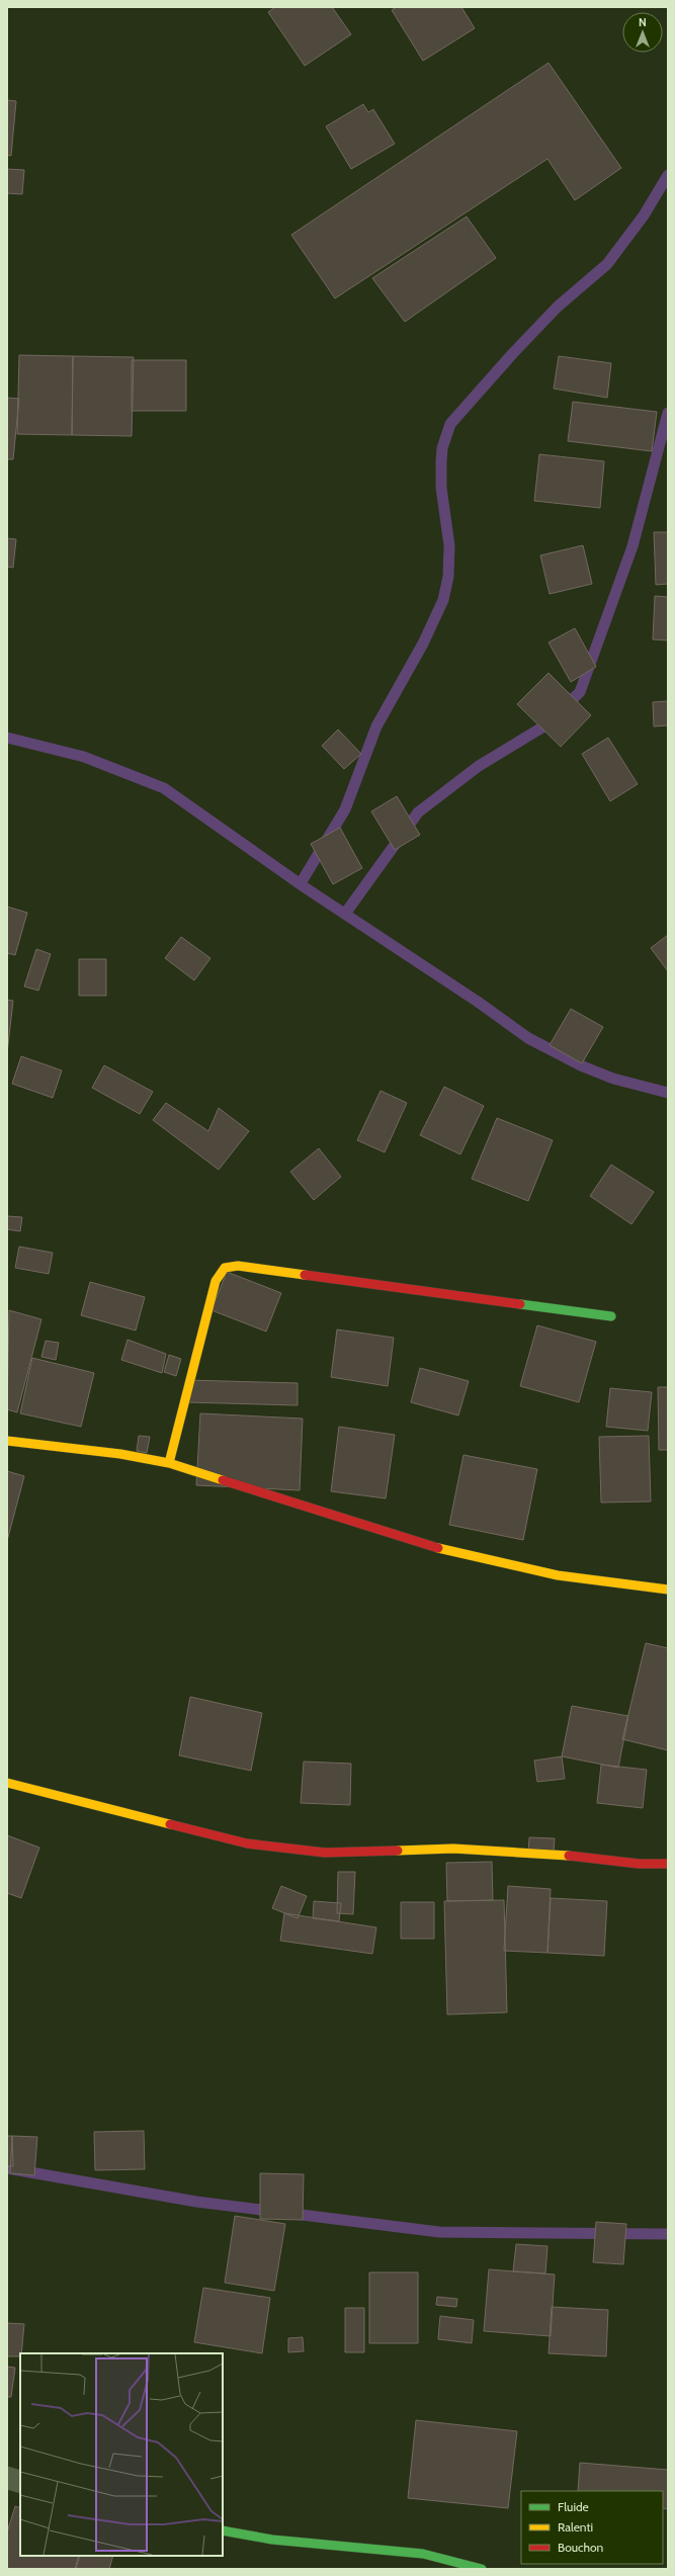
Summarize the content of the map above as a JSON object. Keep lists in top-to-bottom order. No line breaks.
{"legend":["Fluide","Ralenti","Bouchon"],"north":"top"}
